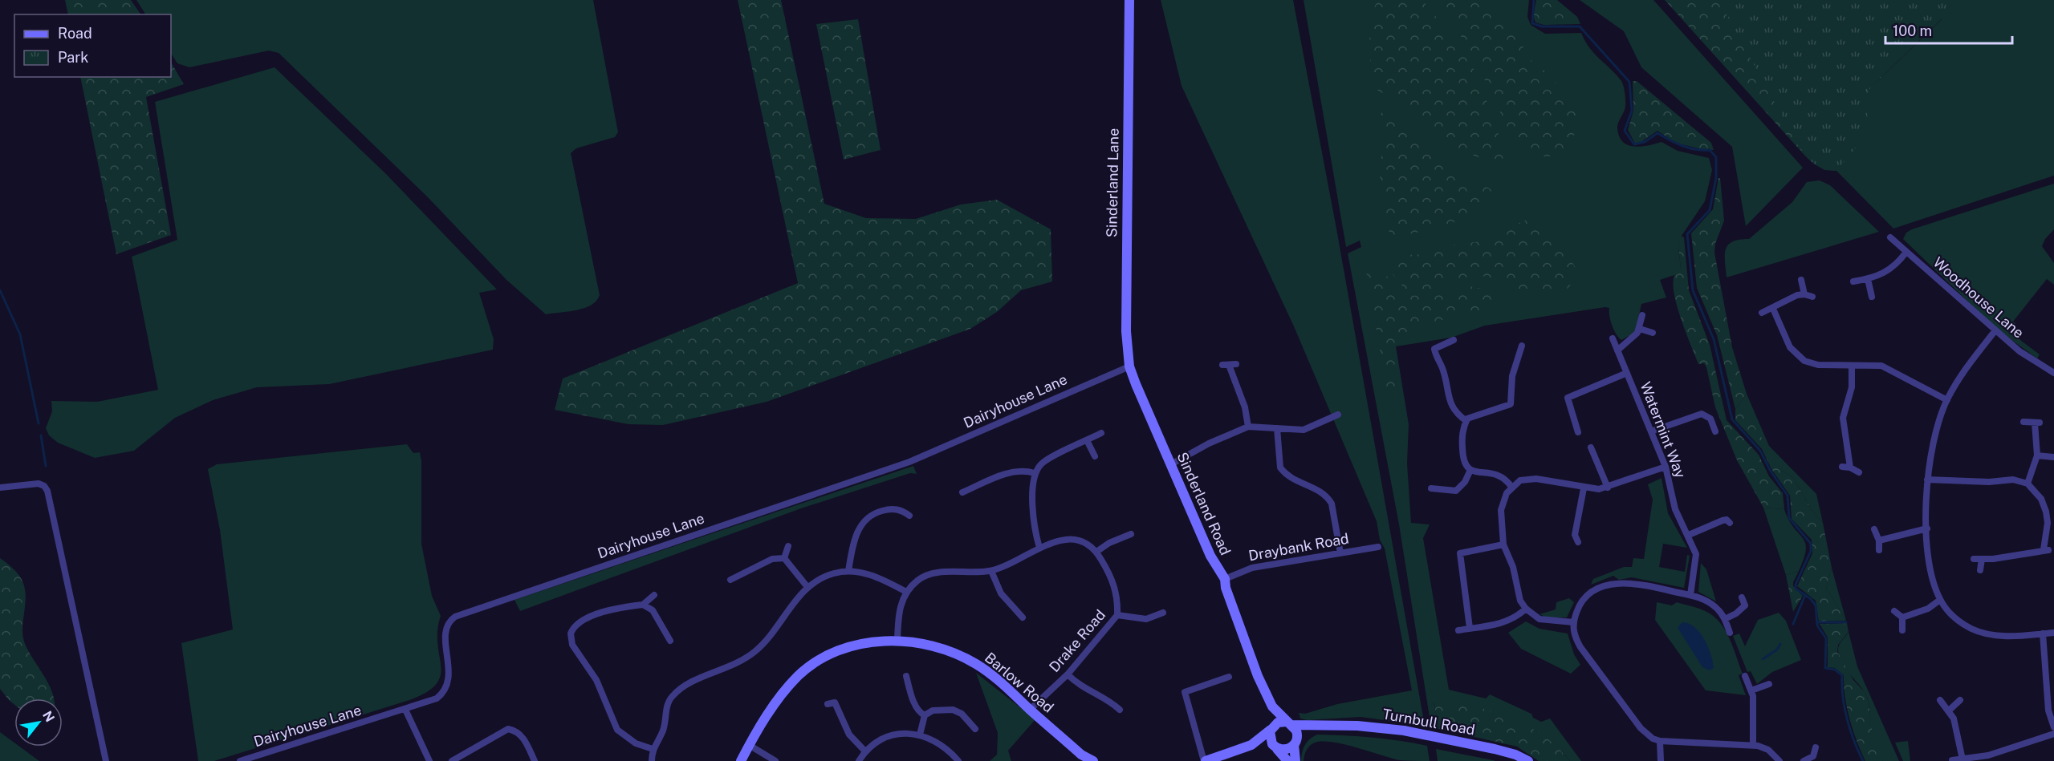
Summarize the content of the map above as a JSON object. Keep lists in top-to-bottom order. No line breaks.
{"streets":{"street":["Sinderland Lane","Woodhouse Lane","Dairyhouse Lane","Watermint Way","Sinderland Road","Draybank Road","Drake Road","Barlow Road","Turnbull Road"]},"crossings":[["Sinderland Lane","Dairyhouse Lane"],["Sinderland Lane","Sinderland Road"],["Dairyhouse Lane","Sinderland Road"],["Sinderland Road","Draybank Road"],["Sinderland Road","Turnbull Road"],["Drake Road","Barlow Road"]],"legend":["Road","Park"],"scale_bar":"100 m","north":"top right"}
